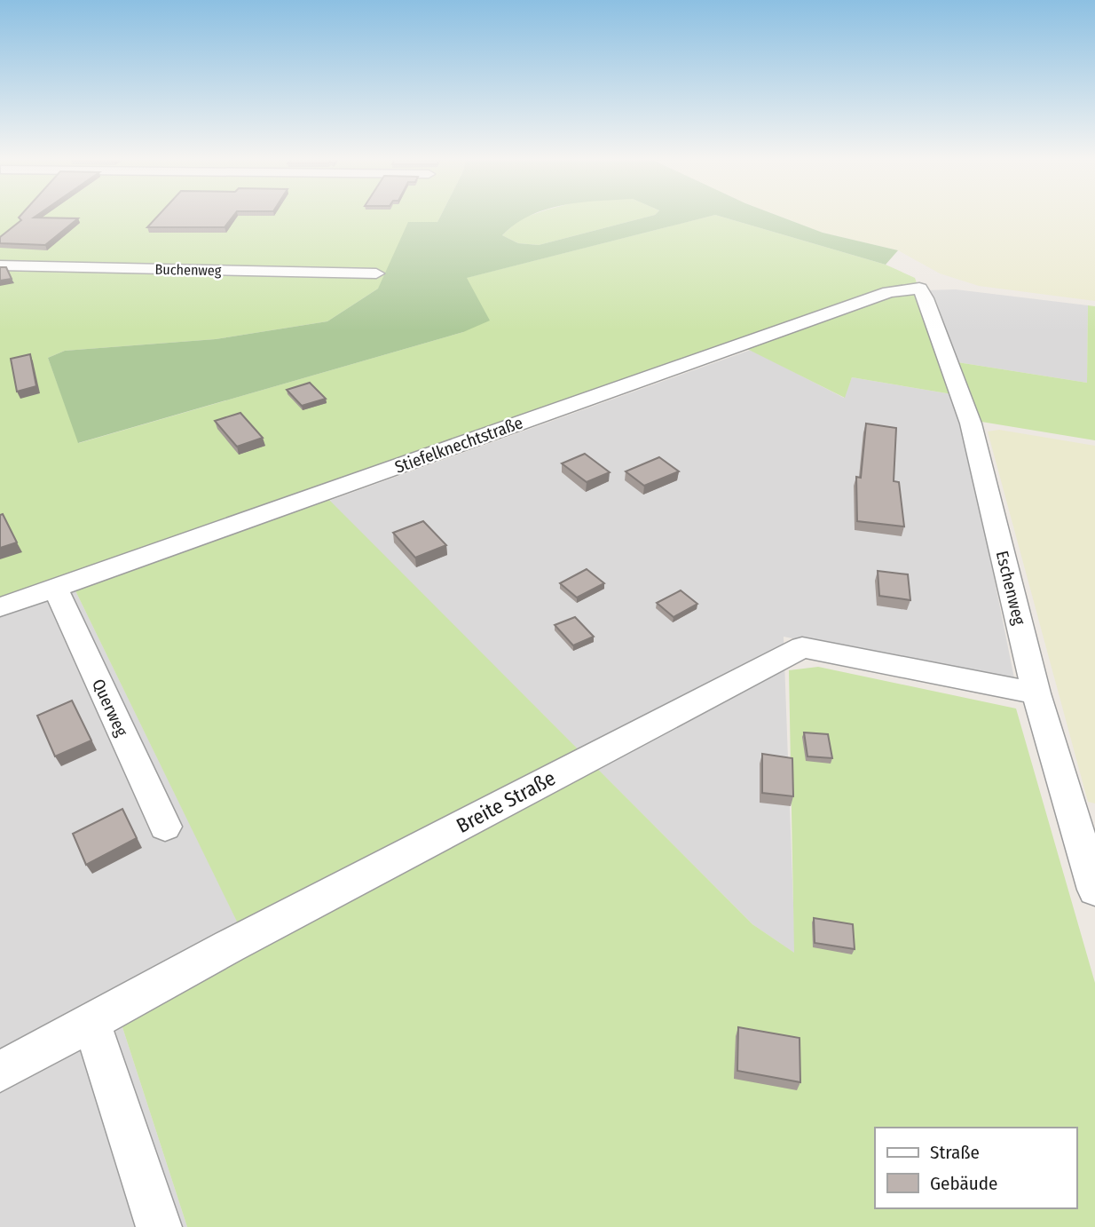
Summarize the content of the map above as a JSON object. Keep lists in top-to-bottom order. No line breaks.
{"streets":{"street":["Buchenweg","Stiefelknechtstraße","Eschenweg","Querweg","Breite Straße"]},"crossings":[["Stiefelknechtstraße","Eschenweg"],["Stiefelknechtstraße","Querweg"],["Eschenweg","Breite Straße"]],"legend":["Straße","Gebäude"]}
